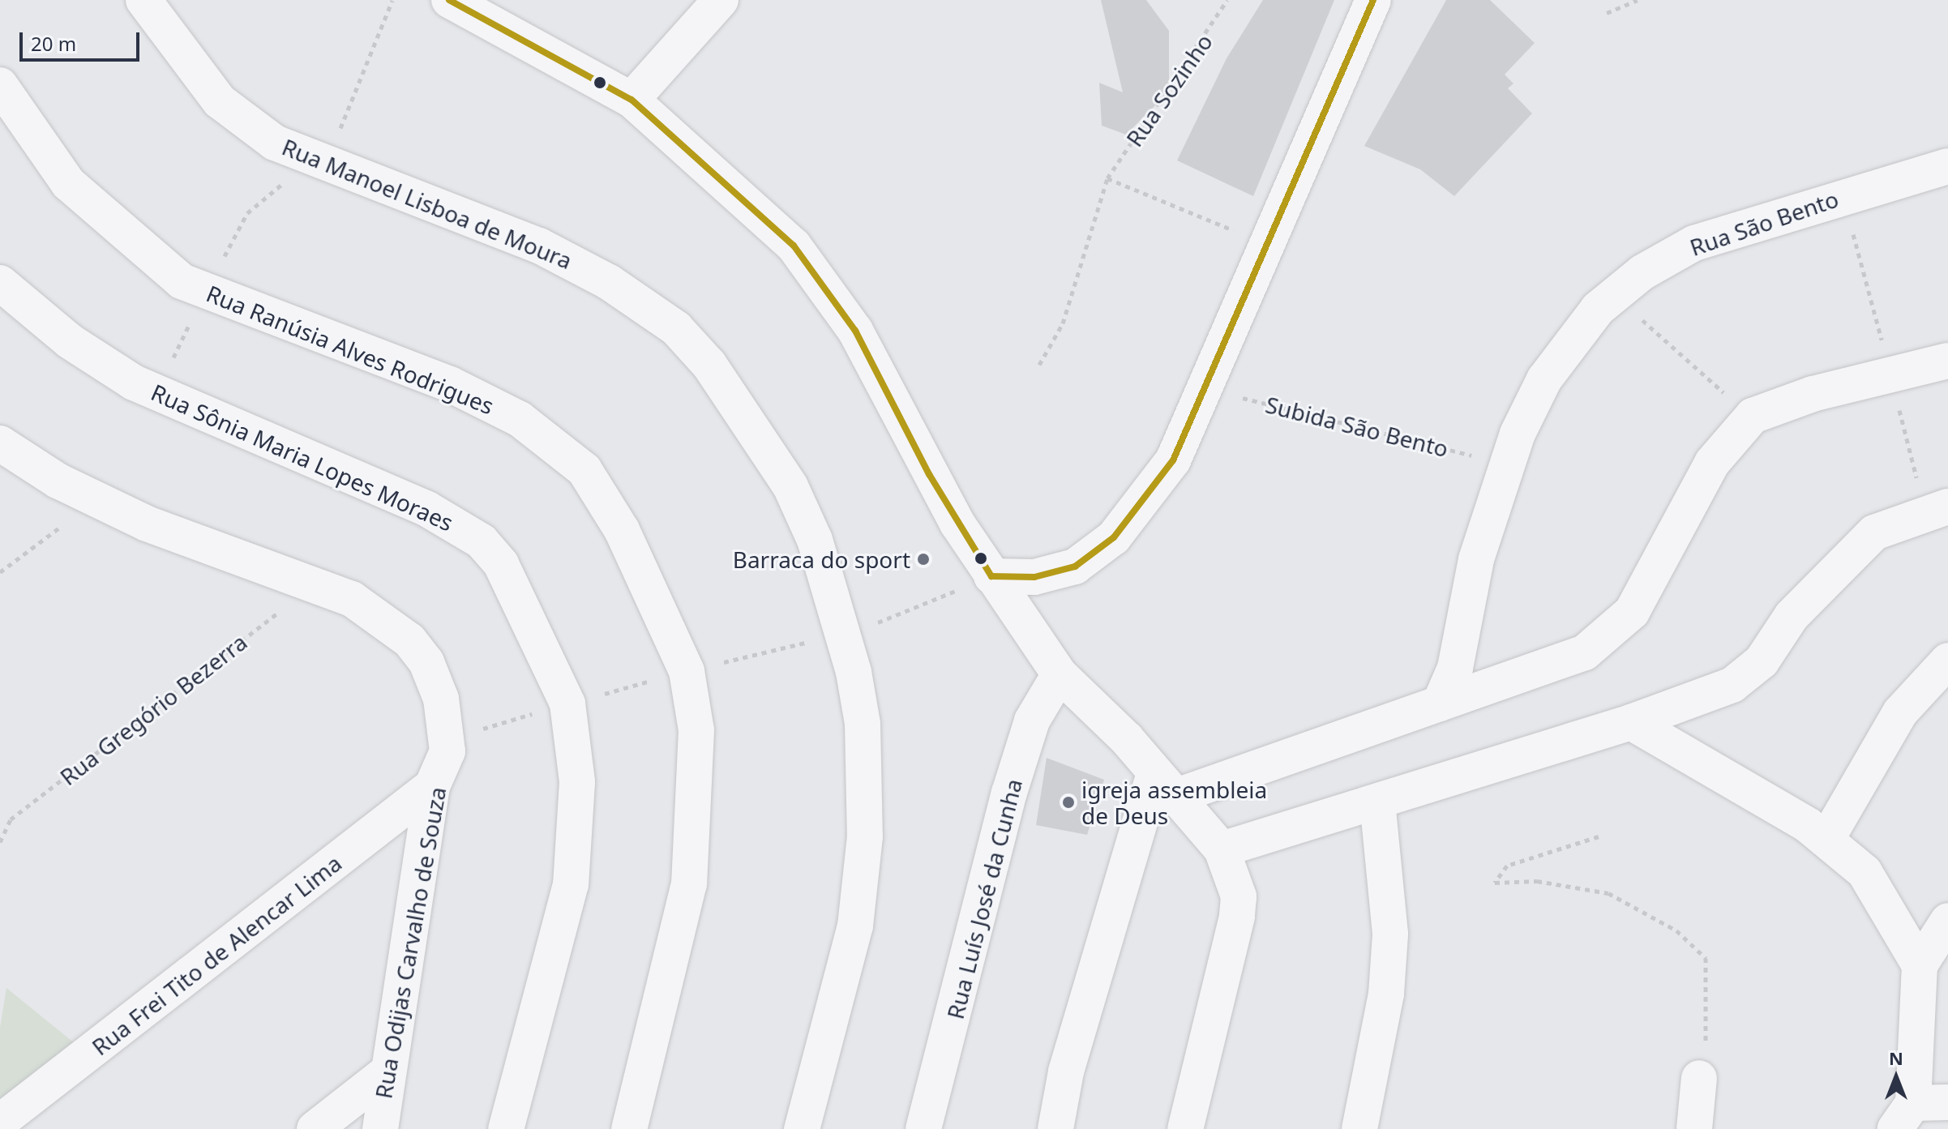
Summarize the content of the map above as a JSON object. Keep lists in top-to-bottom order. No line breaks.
{"streets":{"street":["Rua Manoel Lisboa de Moura","Rua São Bento","Rua Ranúsia Alves Rodrigues","Rua Sônia Maria Lopes Moraes","Rua Luís José da Cunha","Rua Odijas Carvalho de Souza","Rua Frei Tito de Alencar Lima"],"path":["Rua Sozinho","Subida São Bento","Rua Gregório Bezerra"]},"crossings":[["Rua São Bento","Subida São Bento"],["Rua Gregório Bezerra","Rua Odijas Carvalho de Souza"],["Rua Odijas Carvalho de Souza","Rua Frei Tito de Alencar Lima"]],"places":["Barraca do sport","igreja assembleia de Deus"],"scale_bar":"20 m","north":"top"}
